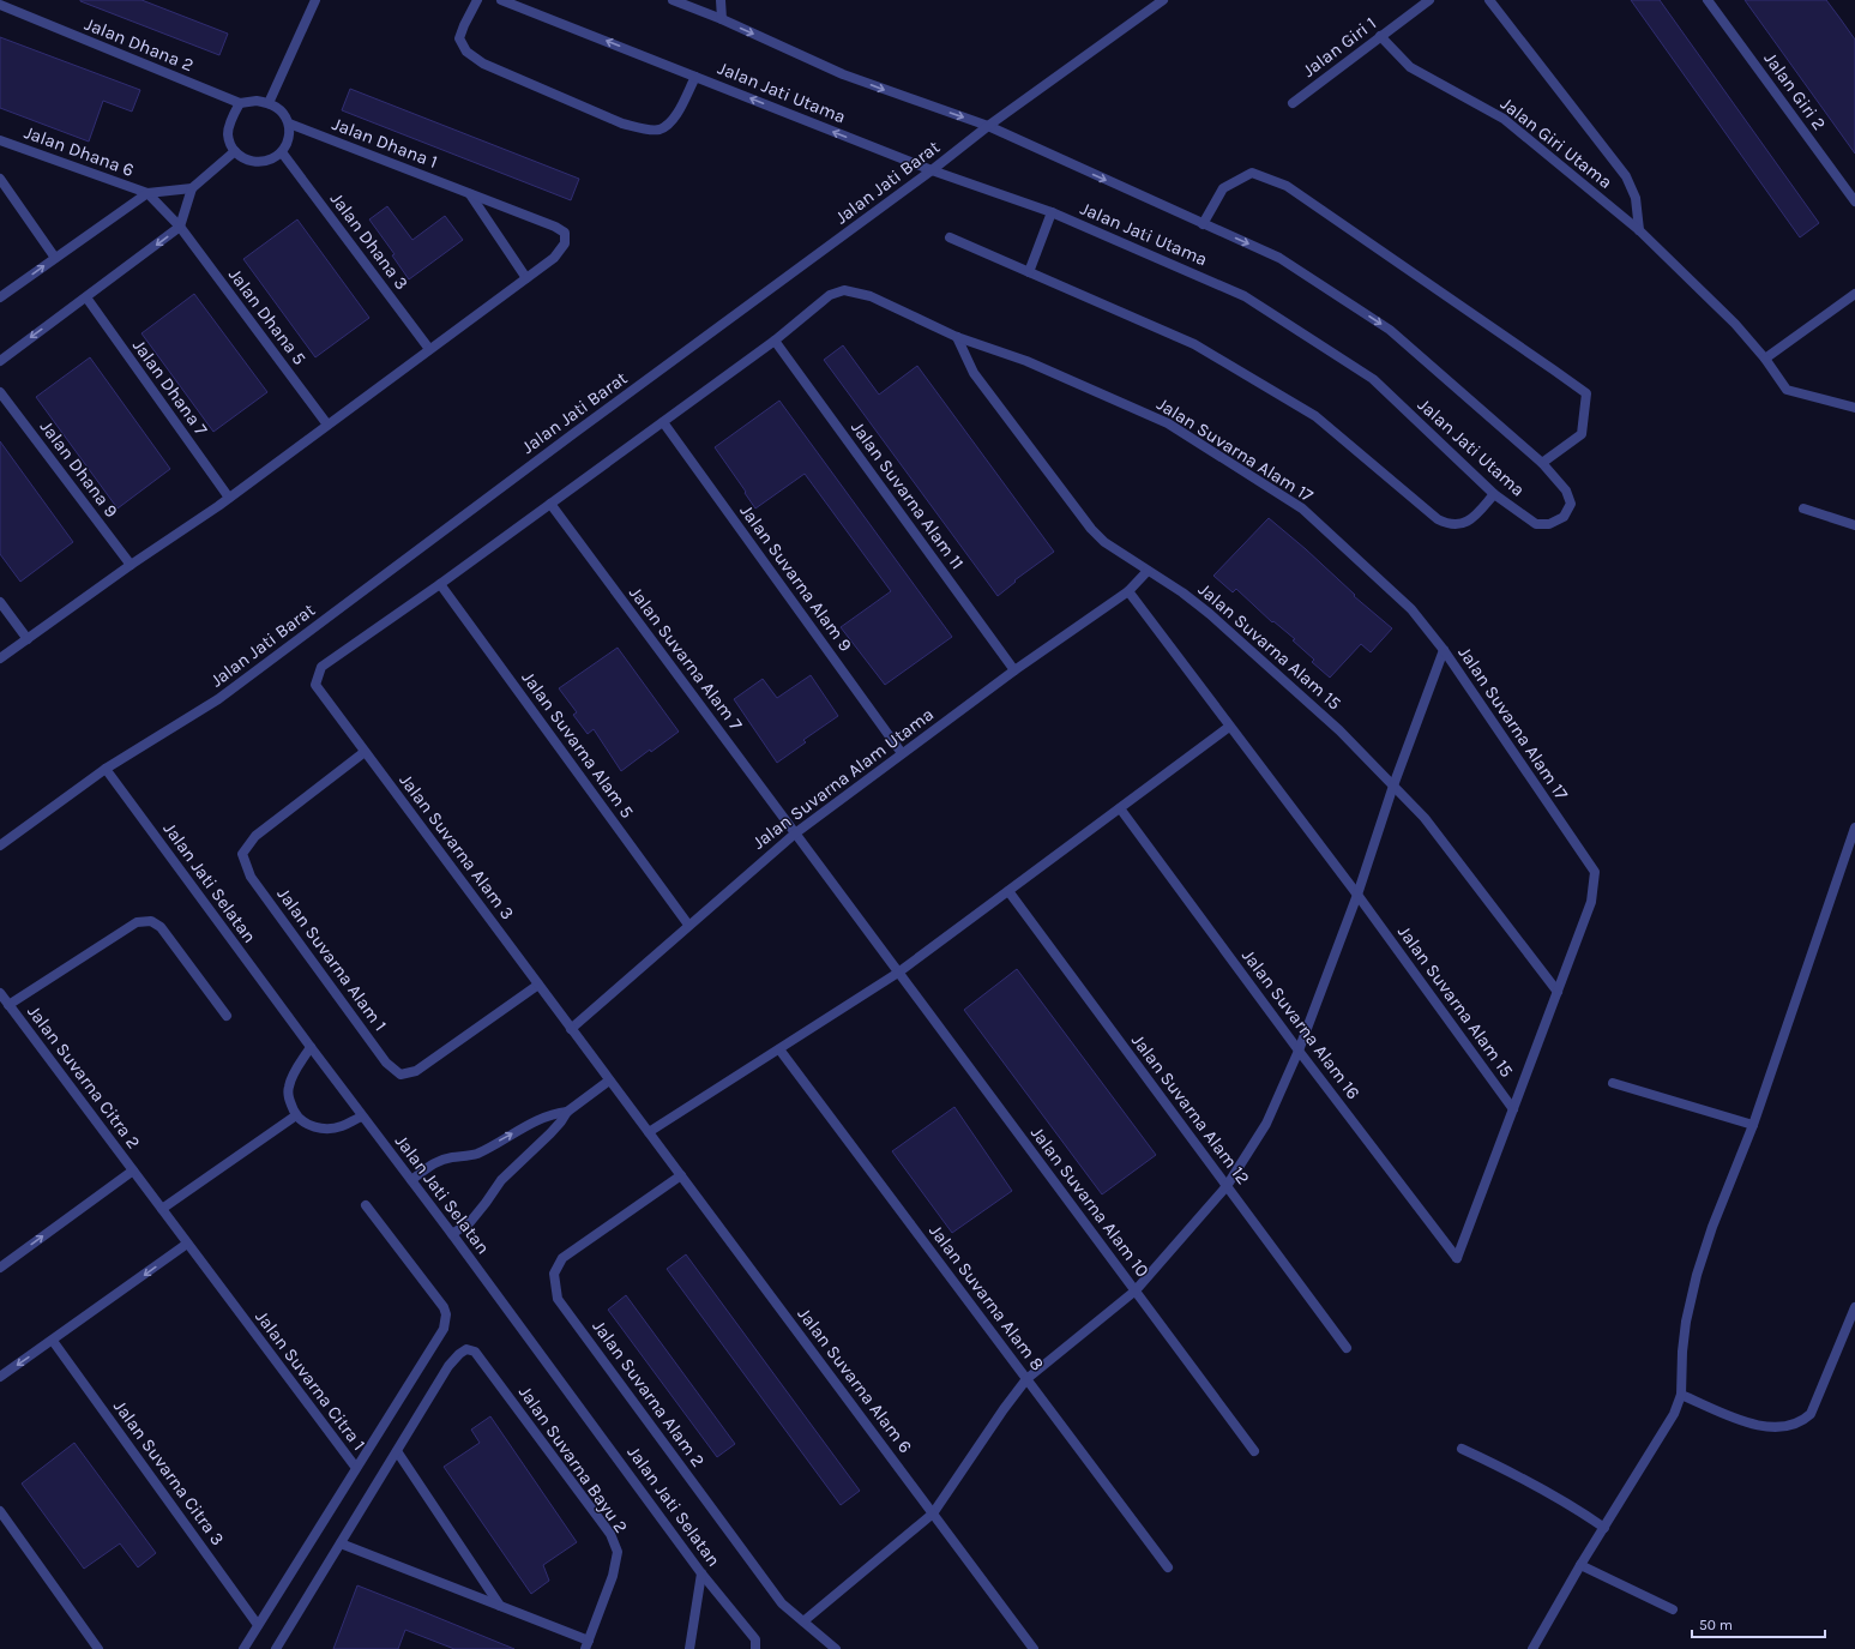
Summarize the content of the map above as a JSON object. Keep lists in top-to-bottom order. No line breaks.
{"streets":{"street":["Jalan Dhana 2","Jalan Giri 1","Jalan Giri 2","Jalan Jati Utama","Jalan Dhana 1","Jalan Giri Utama","Jalan Dhana 6","Jalan Jati Barat","Jalan Dhana 3","Jalan Dhana 5","Jalan Dhana 7","Jalan Suvarna Alam 17","Jalan Dhana 9","Jalan Suvarna Alam 11","Jalan Suvarna Alam 9","Jalan Suvarna Alam 15","Jalan Suvarna Alam 7","Jalan Suvarna Alam 5","Jalan Suvarna Alam Utama","Jalan Suvarna Alam 3","Jalan Jati Selatan","Jalan Suvarna Alam 1","Jalan Suvarna Alam 16","Jalan Suvarna Citra 2","Jalan Suvarna Alam 12","Jalan Suvarna Alam 10","Jalan Suvarna Alam 8","Jalan Suvarna Citra 1","Jalan Suvarna Alam 6","Jalan Suvarna Alam 2","Jalan Suvarna Bayu 2","Jalan Suvarna Citra 3"]},"crossings":[["Jalan Dhana 2","Jalan Dhana 1"],["Jalan Dhana 2","Jalan Dhana 3"],["Jalan Giri 1","Jalan Giri Utama"],["Jalan Jati Utama","Jalan Jati Barat"],["Jalan Dhana 1","Jalan Dhana 3"],["Jalan Dhana 6","Jalan Dhana 5"],["Jalan Jati Barat","Jalan Jati Selatan"],["Jalan Suvarna Alam 17","Jalan Suvarna Alam 11"],["Jalan Suvarna Alam 17","Jalan Suvarna Alam 9"],["Jalan Suvarna Alam 17","Jalan Suvarna Alam 15"],["Jalan Suvarna Alam 17","Jalan Suvarna Alam 7"],["Jalan Suvarna Alam 17","Jalan Suvarna Alam 5"],["Jalan Suvarna Alam 17","Jalan Suvarna Alam 3"],["Jalan Suvarna Alam 11","Jalan Suvarna Alam Utama"],["Jalan Suvarna Alam 9","Jalan Suvarna Alam Utama"],["Jalan Suvarna Alam 15","Jalan Suvarna Alam Utama"],["Jalan Suvarna Alam 15","Jalan Suvarna Alam 16"],["Jalan Suvarna Alam 7","Jalan Suvarna Alam Utama"],["Jalan Suvarna Alam 7","Jalan Suvarna Alam 10"],["Jalan Suvarna Alam 5","Jalan Suvarna Alam Utama"],["Jalan Suvarna Alam Utama","Jalan Suvarna Alam 3"],["Jalan Suvarna Alam 3","Jalan Suvarna Alam 1"],["Jalan Suvarna Alam 3","Jalan Suvarna Alam 6"],["Jalan Suvarna Citra 2","Jalan Suvarna Citra 1"],["Jalan Suvarna Alam 6","Jalan Suvarna Alam 2"]],"scale_bar":"50 m"}
